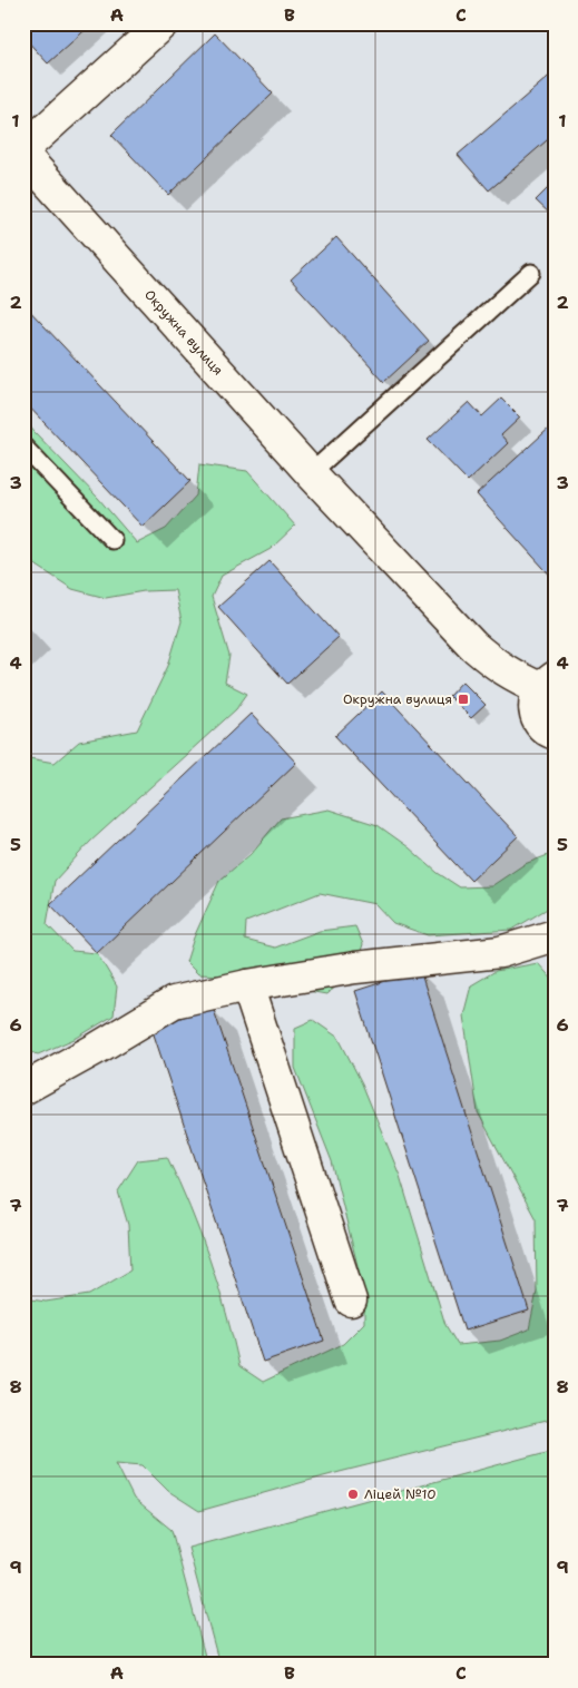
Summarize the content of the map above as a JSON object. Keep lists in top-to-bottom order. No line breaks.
{"streets":{"street":["Окружна вулиця"]},"places":{"transit":["Окружна вулиця"],"other":["Ліцей №10"]},"grid":{"columns":["A","B","C"],"rows":["1","2","3","4","5","6","7","8","9"]}}
